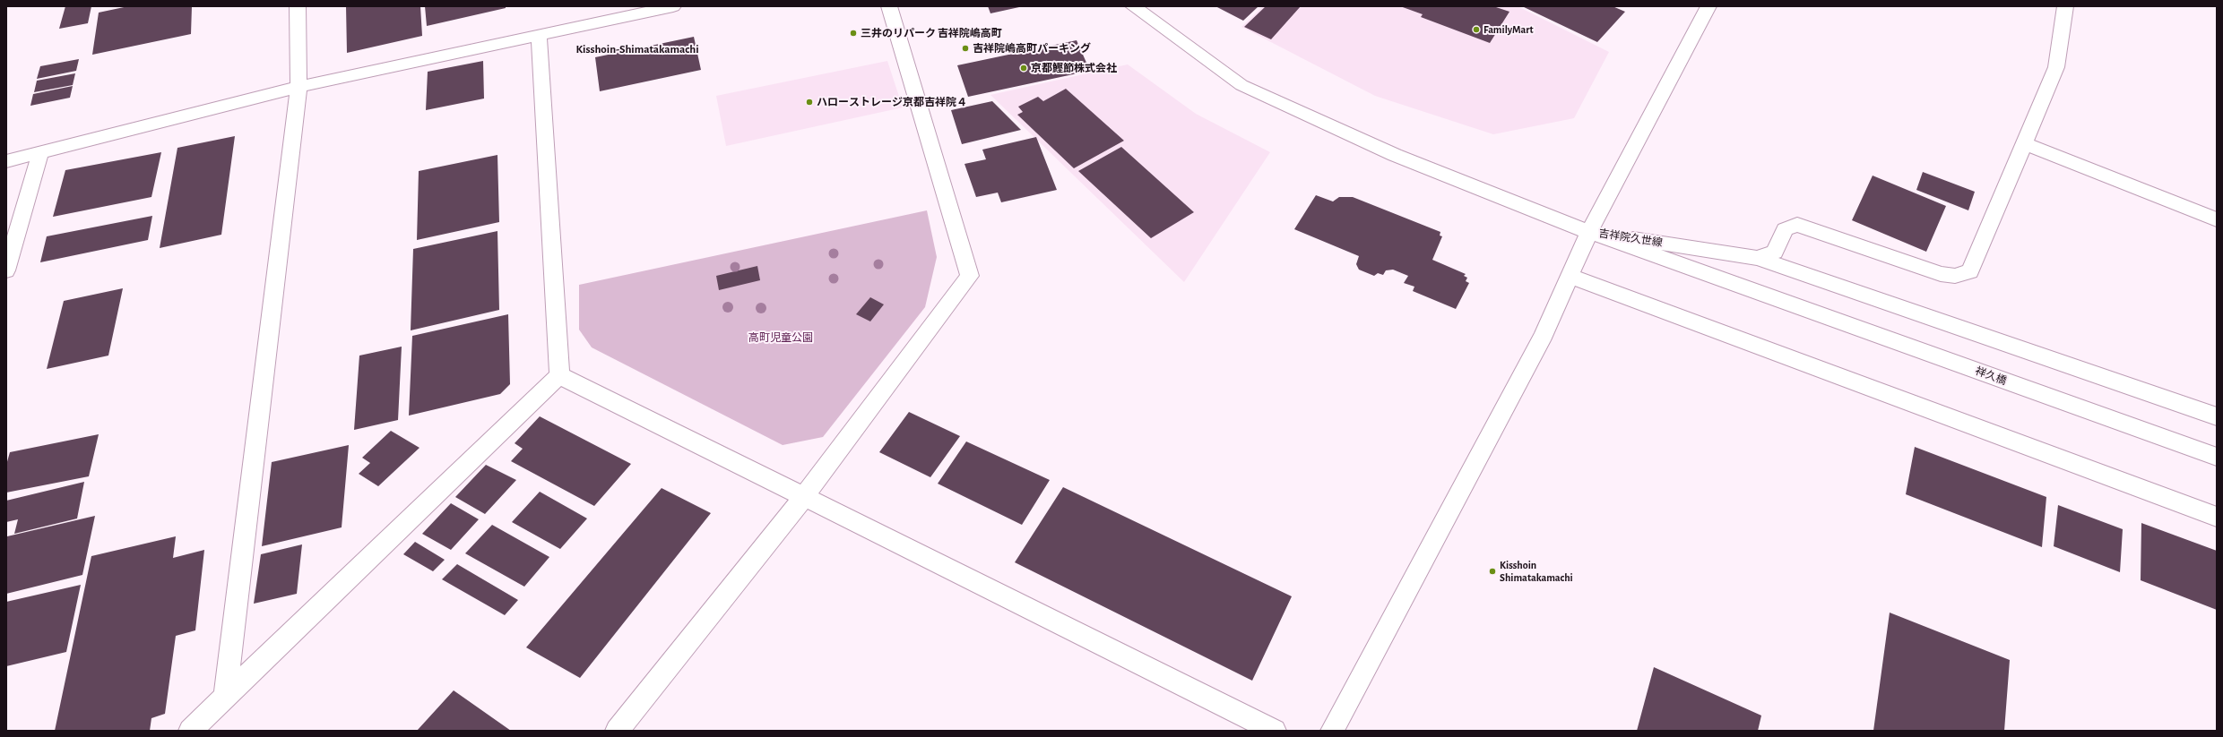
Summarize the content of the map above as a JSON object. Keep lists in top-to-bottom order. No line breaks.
{"streets":{"street":["吉祥院久世線","祥久橋"]},"crossings":[["吉祥院久世線","祥久橋"]],"districts":["Kisshoin-Shimatakamachi"],"parks":["高町児童公園"],"places":["FamilyMart","三井のリパーク 吉祥院嶋高町","吉祥院嶋高町パーキング","京都鰹節株式会社","ハローストレージ京都吉祥院４","Kisshoin Shimatakamachi"]}
